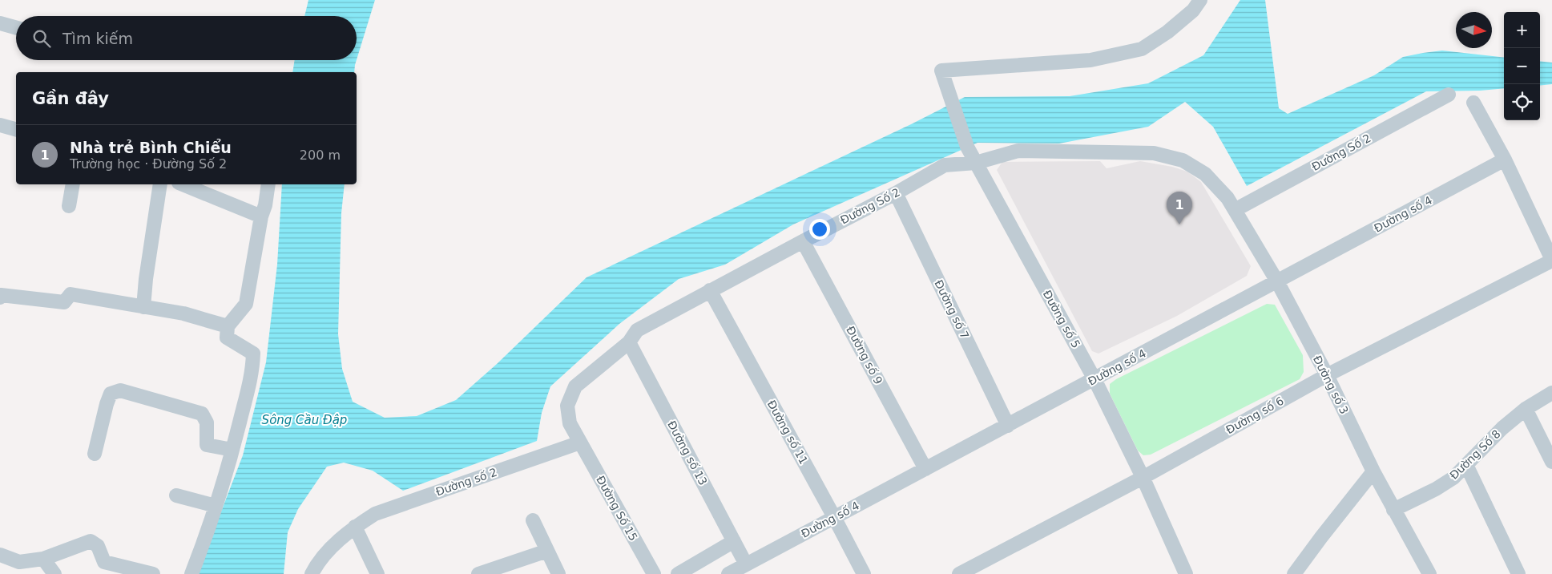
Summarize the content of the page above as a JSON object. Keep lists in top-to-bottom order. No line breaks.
{"streets":{"street":["Đường Số 2","Đường số 4","Đường số 7","Đường số 5","Đường số 9","Đường số 3","Đường số 6","Đường số 11","Đường số 13","Đường Số 8","Đường số 2","Đường Số 15"]},"crossings":[["Đường Số 2","Đường số 7"],["Đường Số 2","Đường số 5"],["Đường Số 2","Đường số 9"],["Đường Số 2","Đường số 3"],["Đường Số 2","Đường số 11"],["Đường Số 2","Đường số 13"],["Đường Số 2","Đường số 2"],["Đường Số 2","Đường Số 15"],["Đường số 4","Đường số 7"],["Đường số 4","Đường số 5"],["Đường số 4","Đường số 9"],["Đường số 4","Đường số 3"],["Đường số 4","Đường số 11"],["Đường số 4","Đường số 13"],["Đường số 5","Đường số 6"],["Đường số 3","Đường số 6"],["Đường số 3","Đường Số 8"],["Đường số 2","Đường Số 15"]],"water":["Sông Cầu Đập"],"north":"right","page":{"map_buttons":["+","−"],"search":"Tìm kiếm","heading":"Gần đây","list":[{"mark":"1","name":"Nhà trẻ Bình Chiểu","note":"Trường học · Đường Số 2","value":"200 m"}],"pins":"1"}}
